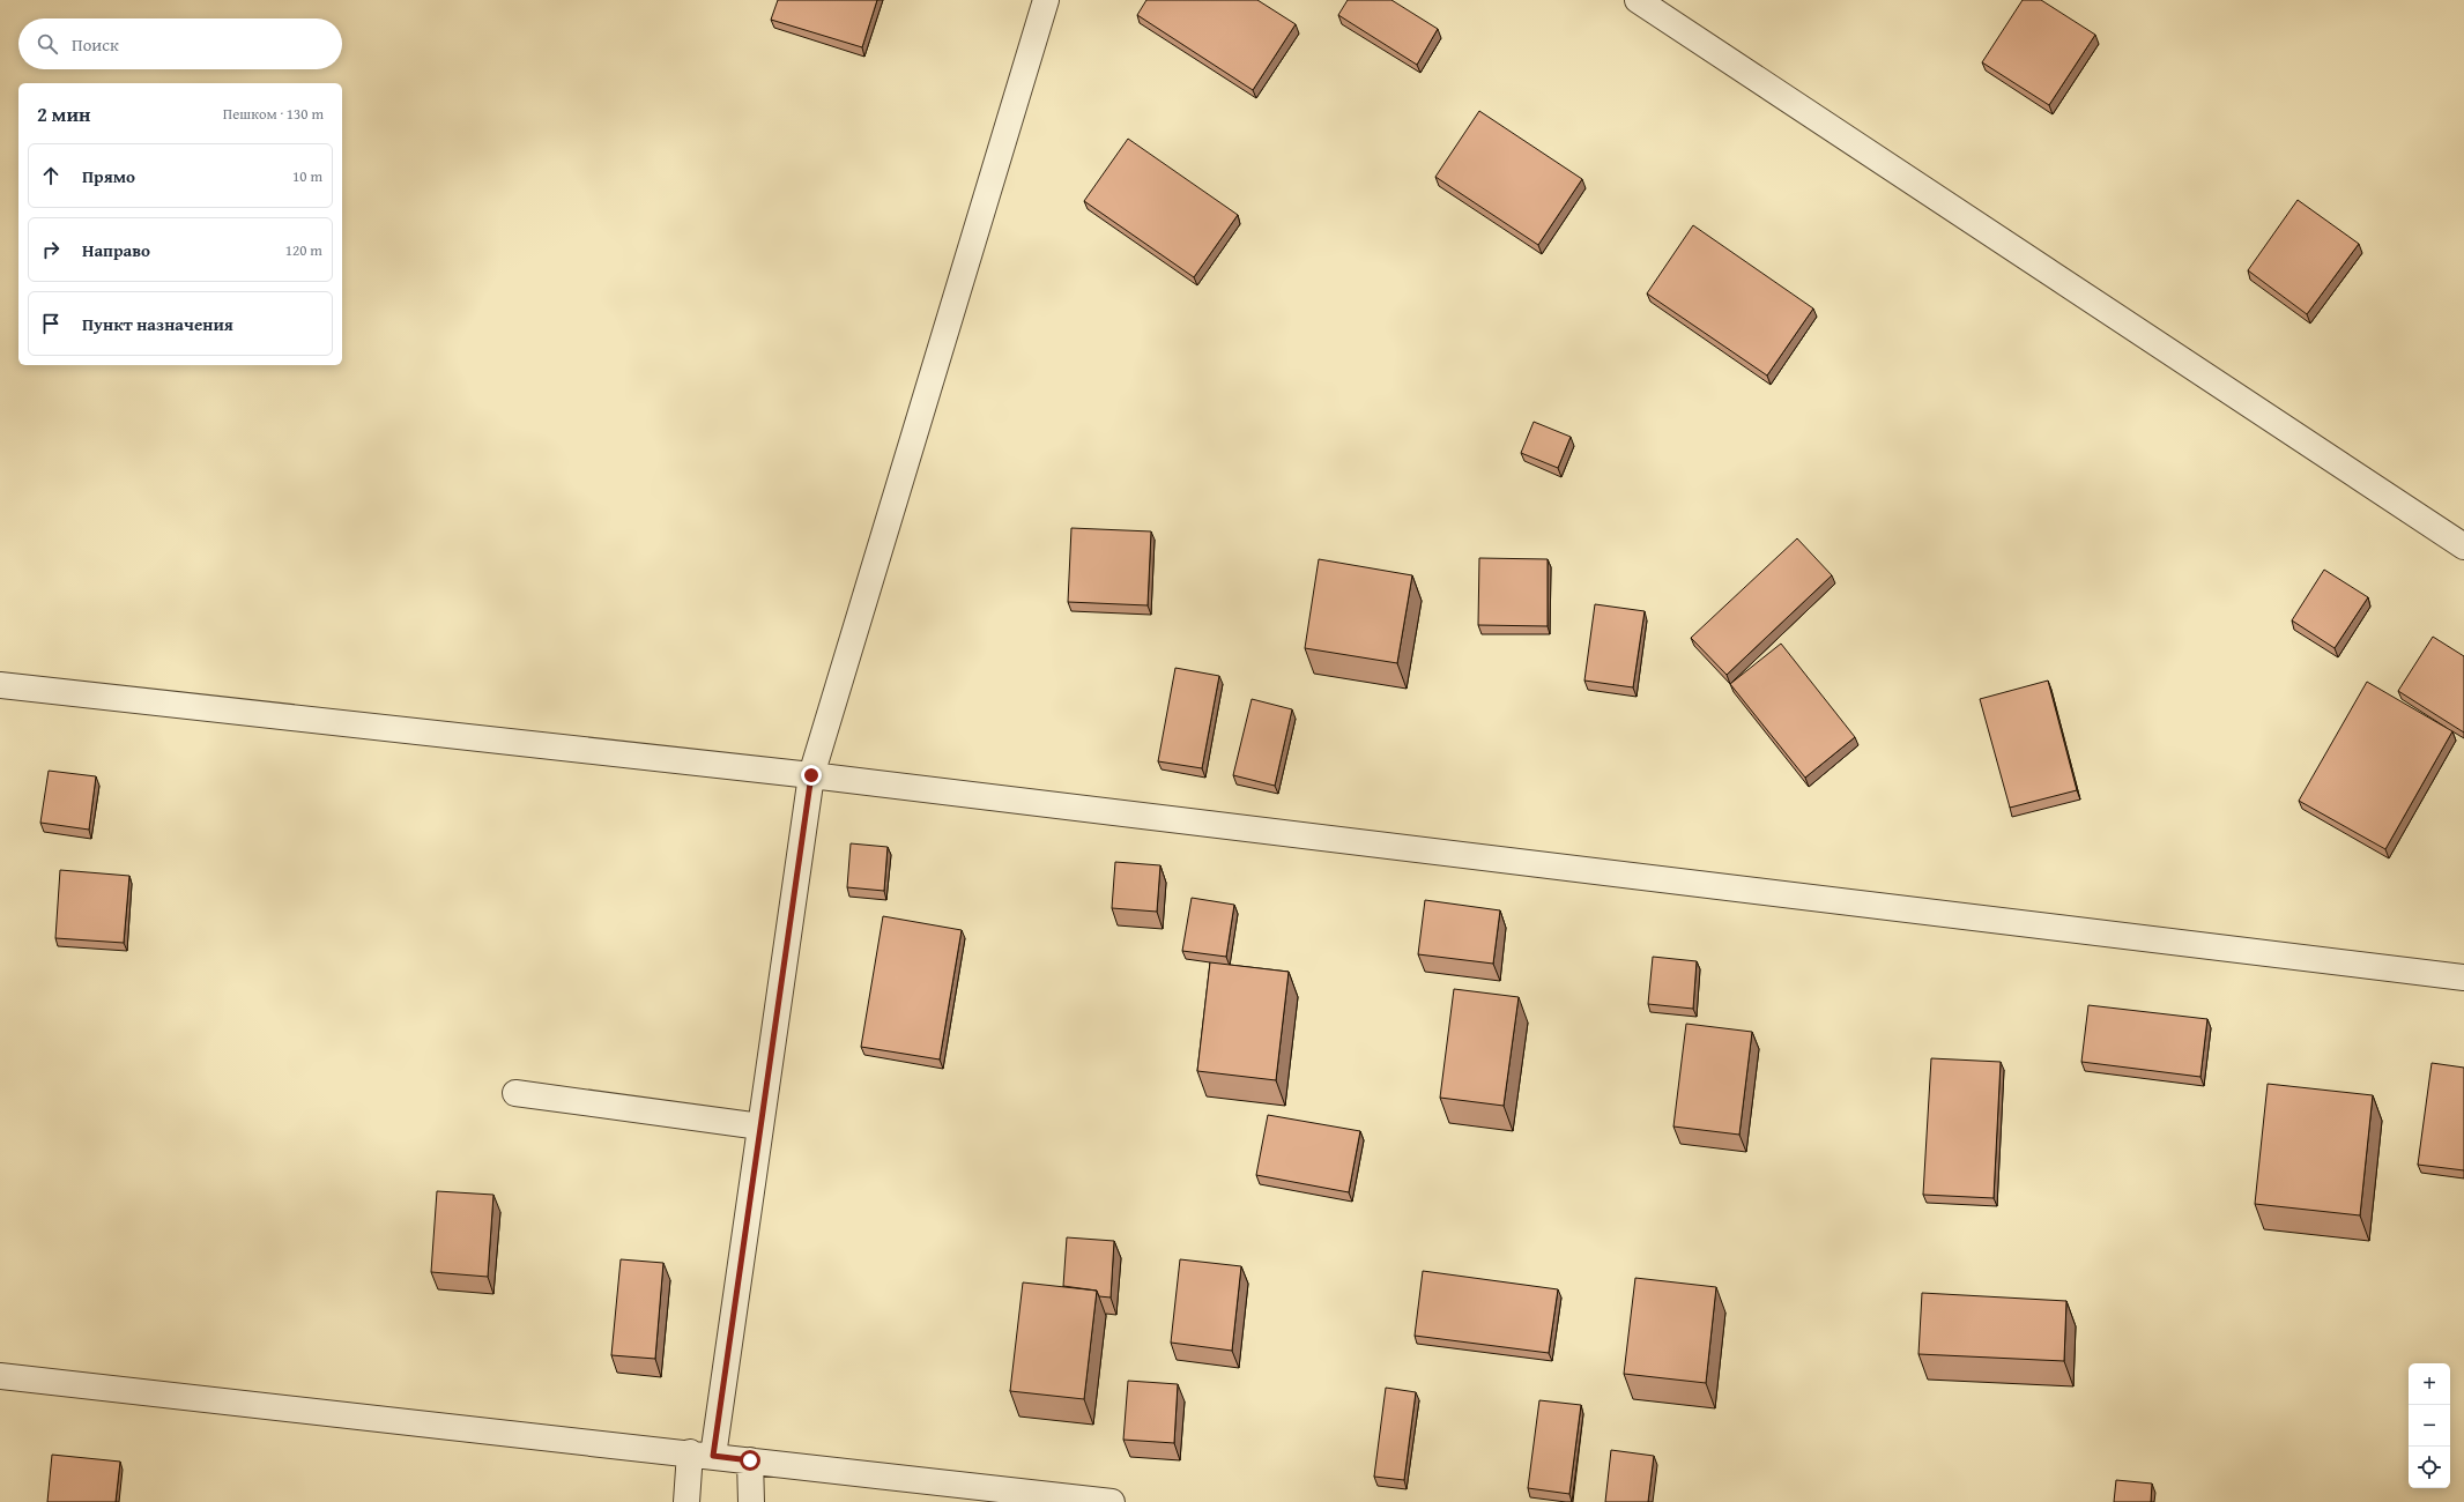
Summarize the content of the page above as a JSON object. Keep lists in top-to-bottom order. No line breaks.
{"page":{"search":"Поиск","heading":["2 мин","Пешком · 130 m"],"list":[["Прямо","10 m"],["Направо","120 m"],"Пункт назначения"],"map_buttons":["+","−"]}}
